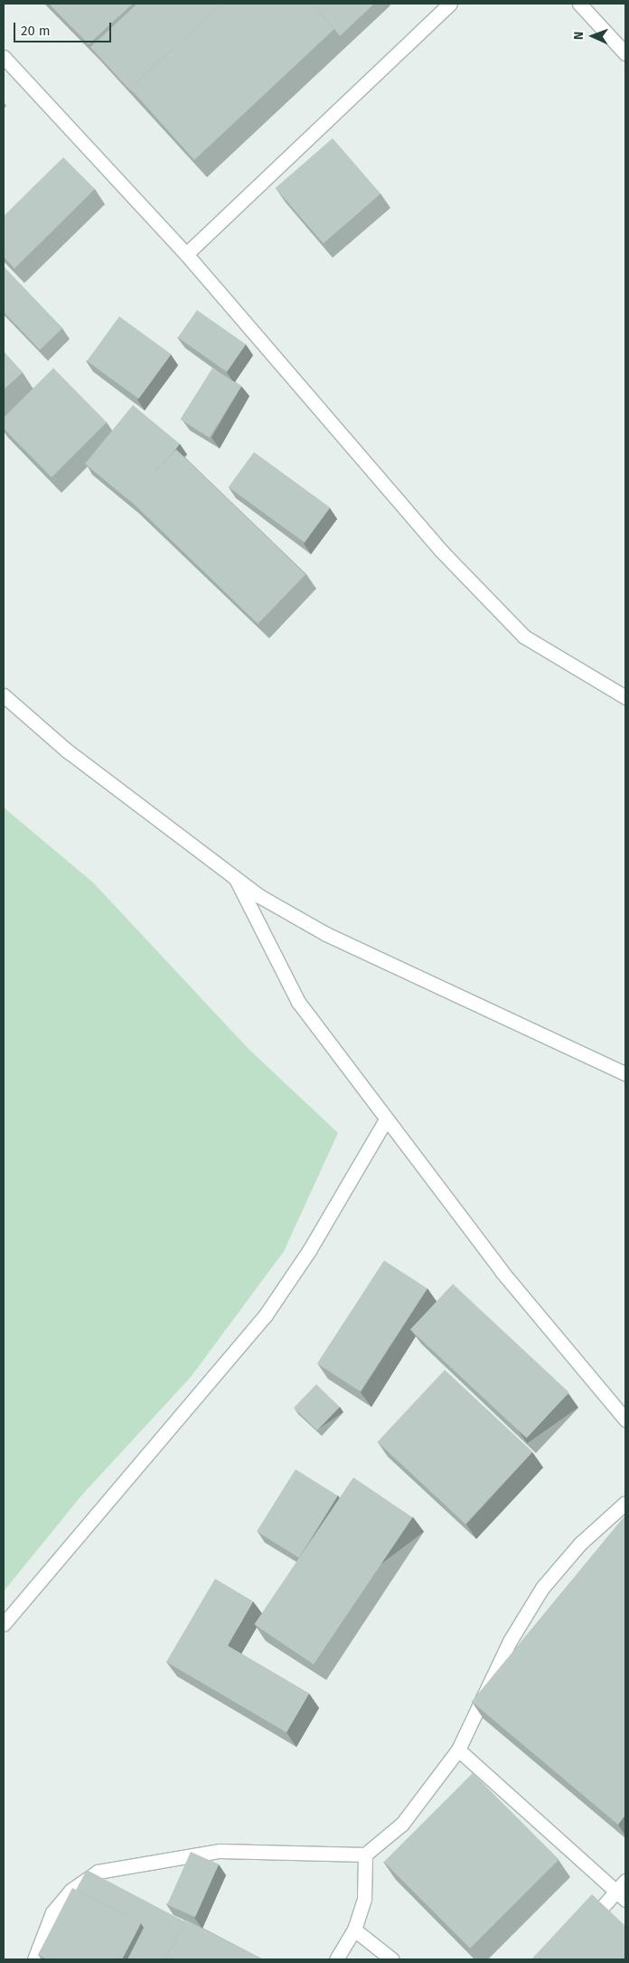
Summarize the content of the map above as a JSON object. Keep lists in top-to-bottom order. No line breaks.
{"scale_bar":"20 m","north":"left"}
